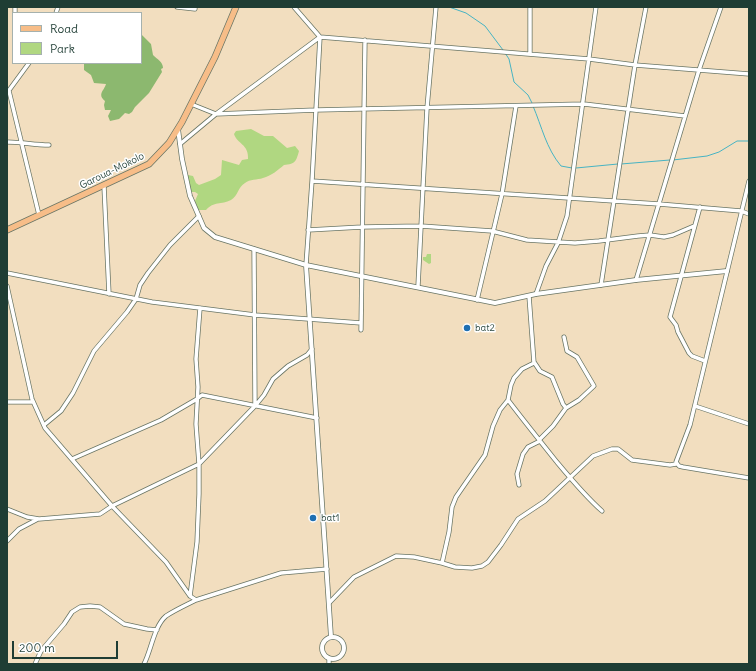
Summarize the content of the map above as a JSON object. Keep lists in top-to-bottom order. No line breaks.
{"streets":{"main road":["Garoua-Mokolo"]},"places":["bat2","bat1"],"legend":["Road","Park"],"scale_bar":"200 m"}
